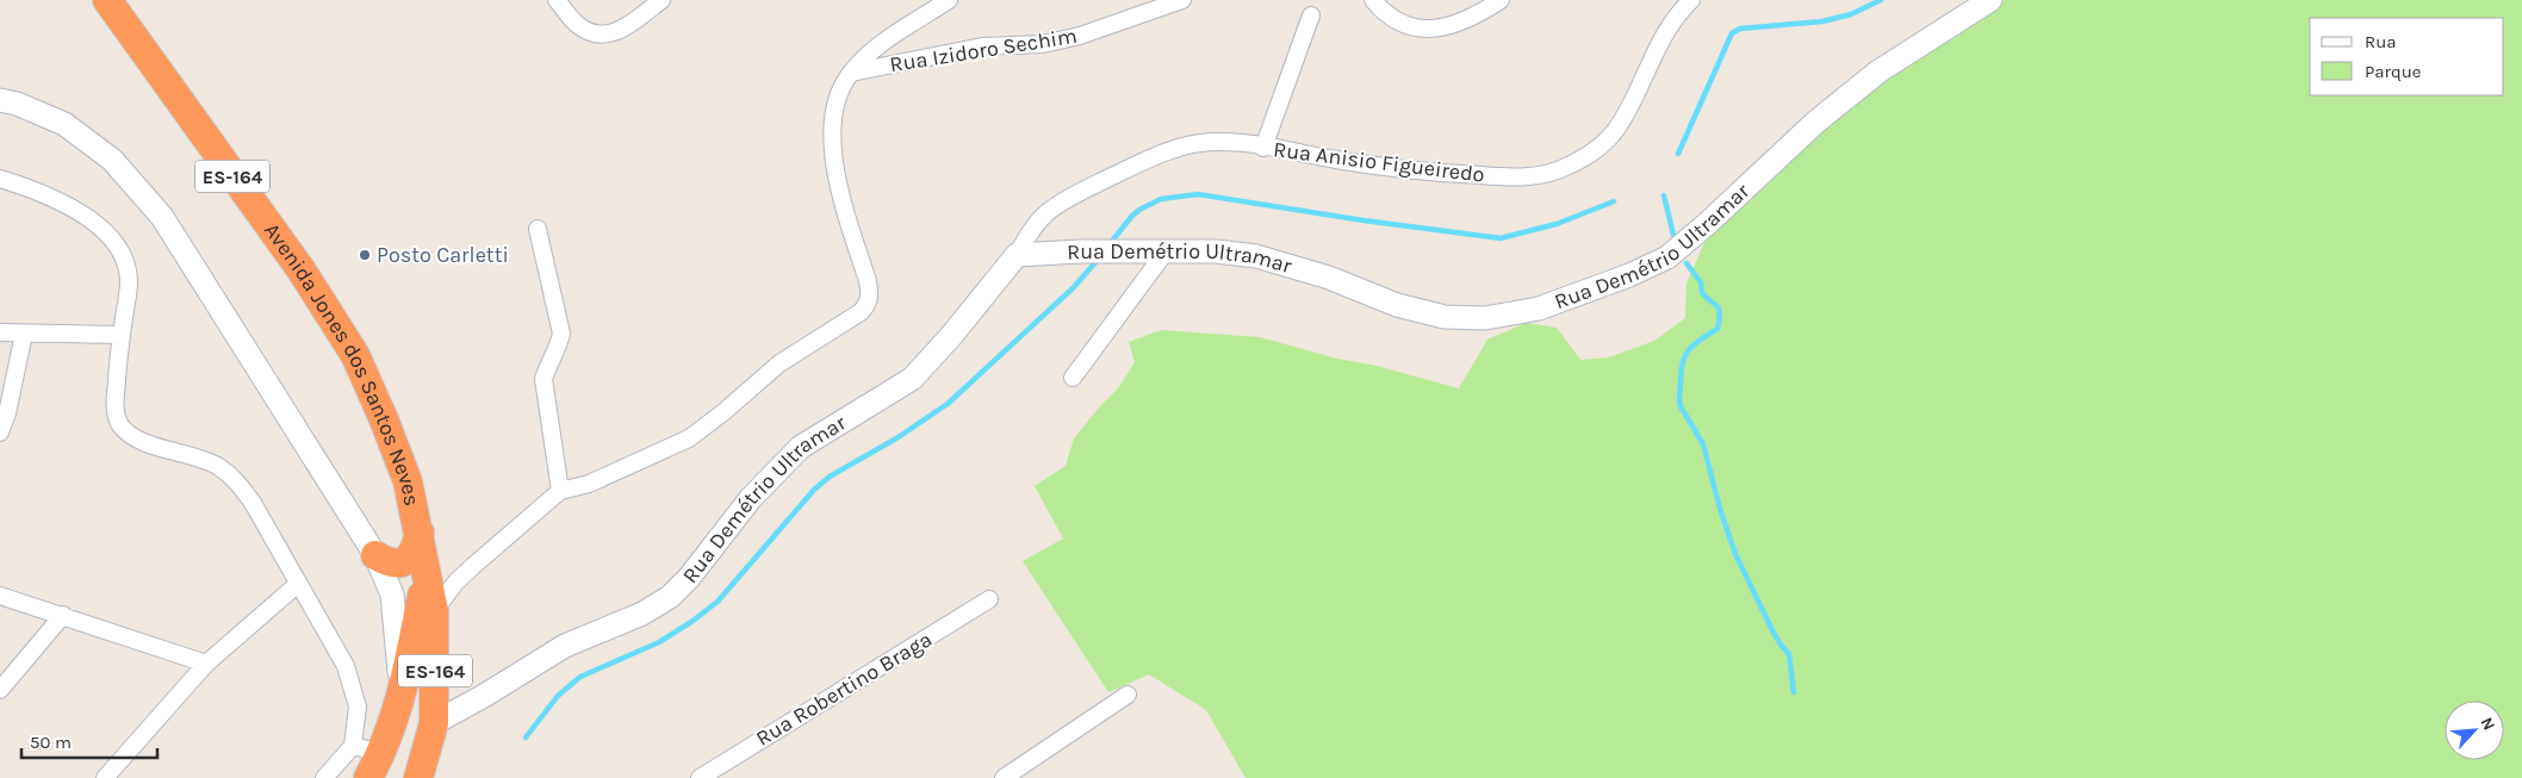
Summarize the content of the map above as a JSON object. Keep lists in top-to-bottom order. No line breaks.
{"streets":{"highway":["ES-164","Avenida Jones dos Santos Neves"],"street":["Rua Izidoro Sechim","Rua Anisio Figueiredo","Rua Demétrio Ultramar","Rua Robertino Braga"]},"crossings":[["Rua Anisio Figueiredo","Rua Demétrio Ultramar"],["ES-164","Avenida Jones dos Santos Neves"],["Rua Demétrio Ultramar","Avenida Jones dos Santos Neves"]],"places":["Posto Carletti"],"legend":["Rua","Parque"],"scale_bar":"50 m","north":"top right"}
